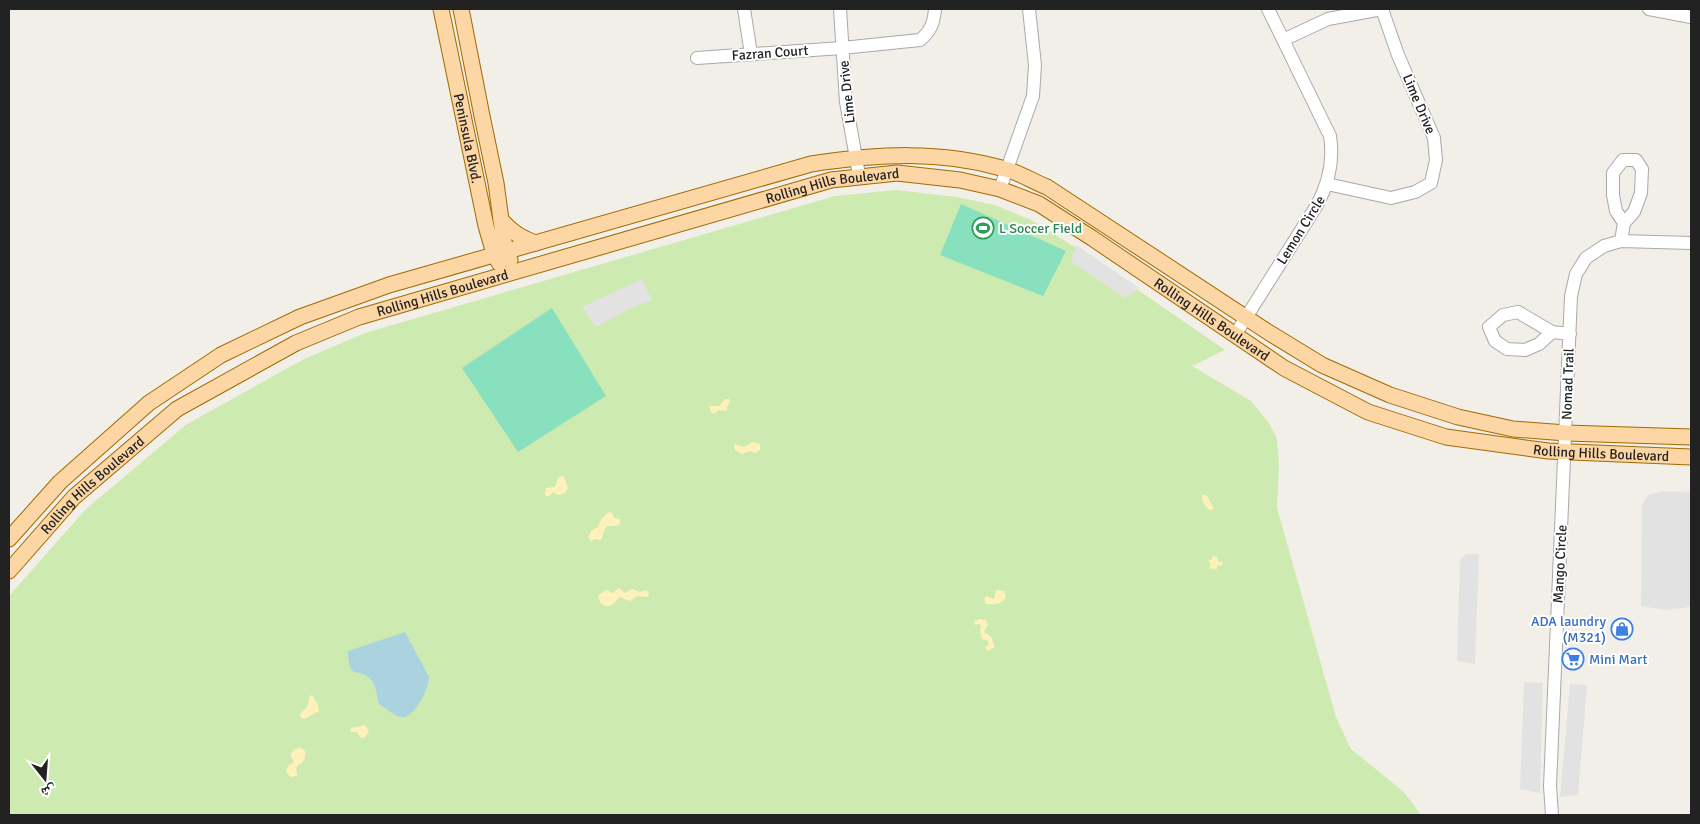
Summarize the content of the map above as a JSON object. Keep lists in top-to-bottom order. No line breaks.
{"streets":{"main road":["Peninsula Blvd.","Rolling Hills Boulevard"],"street":["Fazran Court","Lime Drive","Lemon Circle","Nomad Trail","Mango Circle"]},"crossings":[["Fazran Court","Lime Drive"],["Lime Drive","Rolling Hills Boulevard"],["Lime Drive","Lemon Circle"],["Peninsula Blvd.","Rolling Hills Boulevard"],["Rolling Hills Boulevard","Lemon Circle"],["Rolling Hills Boulevard","Nomad Trail"],["Rolling Hills Boulevard","Mango Circle"],["Nomad Trail","Mango Circle"]],"places":{"sports":["L Soccer Field"],"shop":["ADA laundry (M321)"],"supermarket":["Mini Mart"]},"north":"bottom"}
